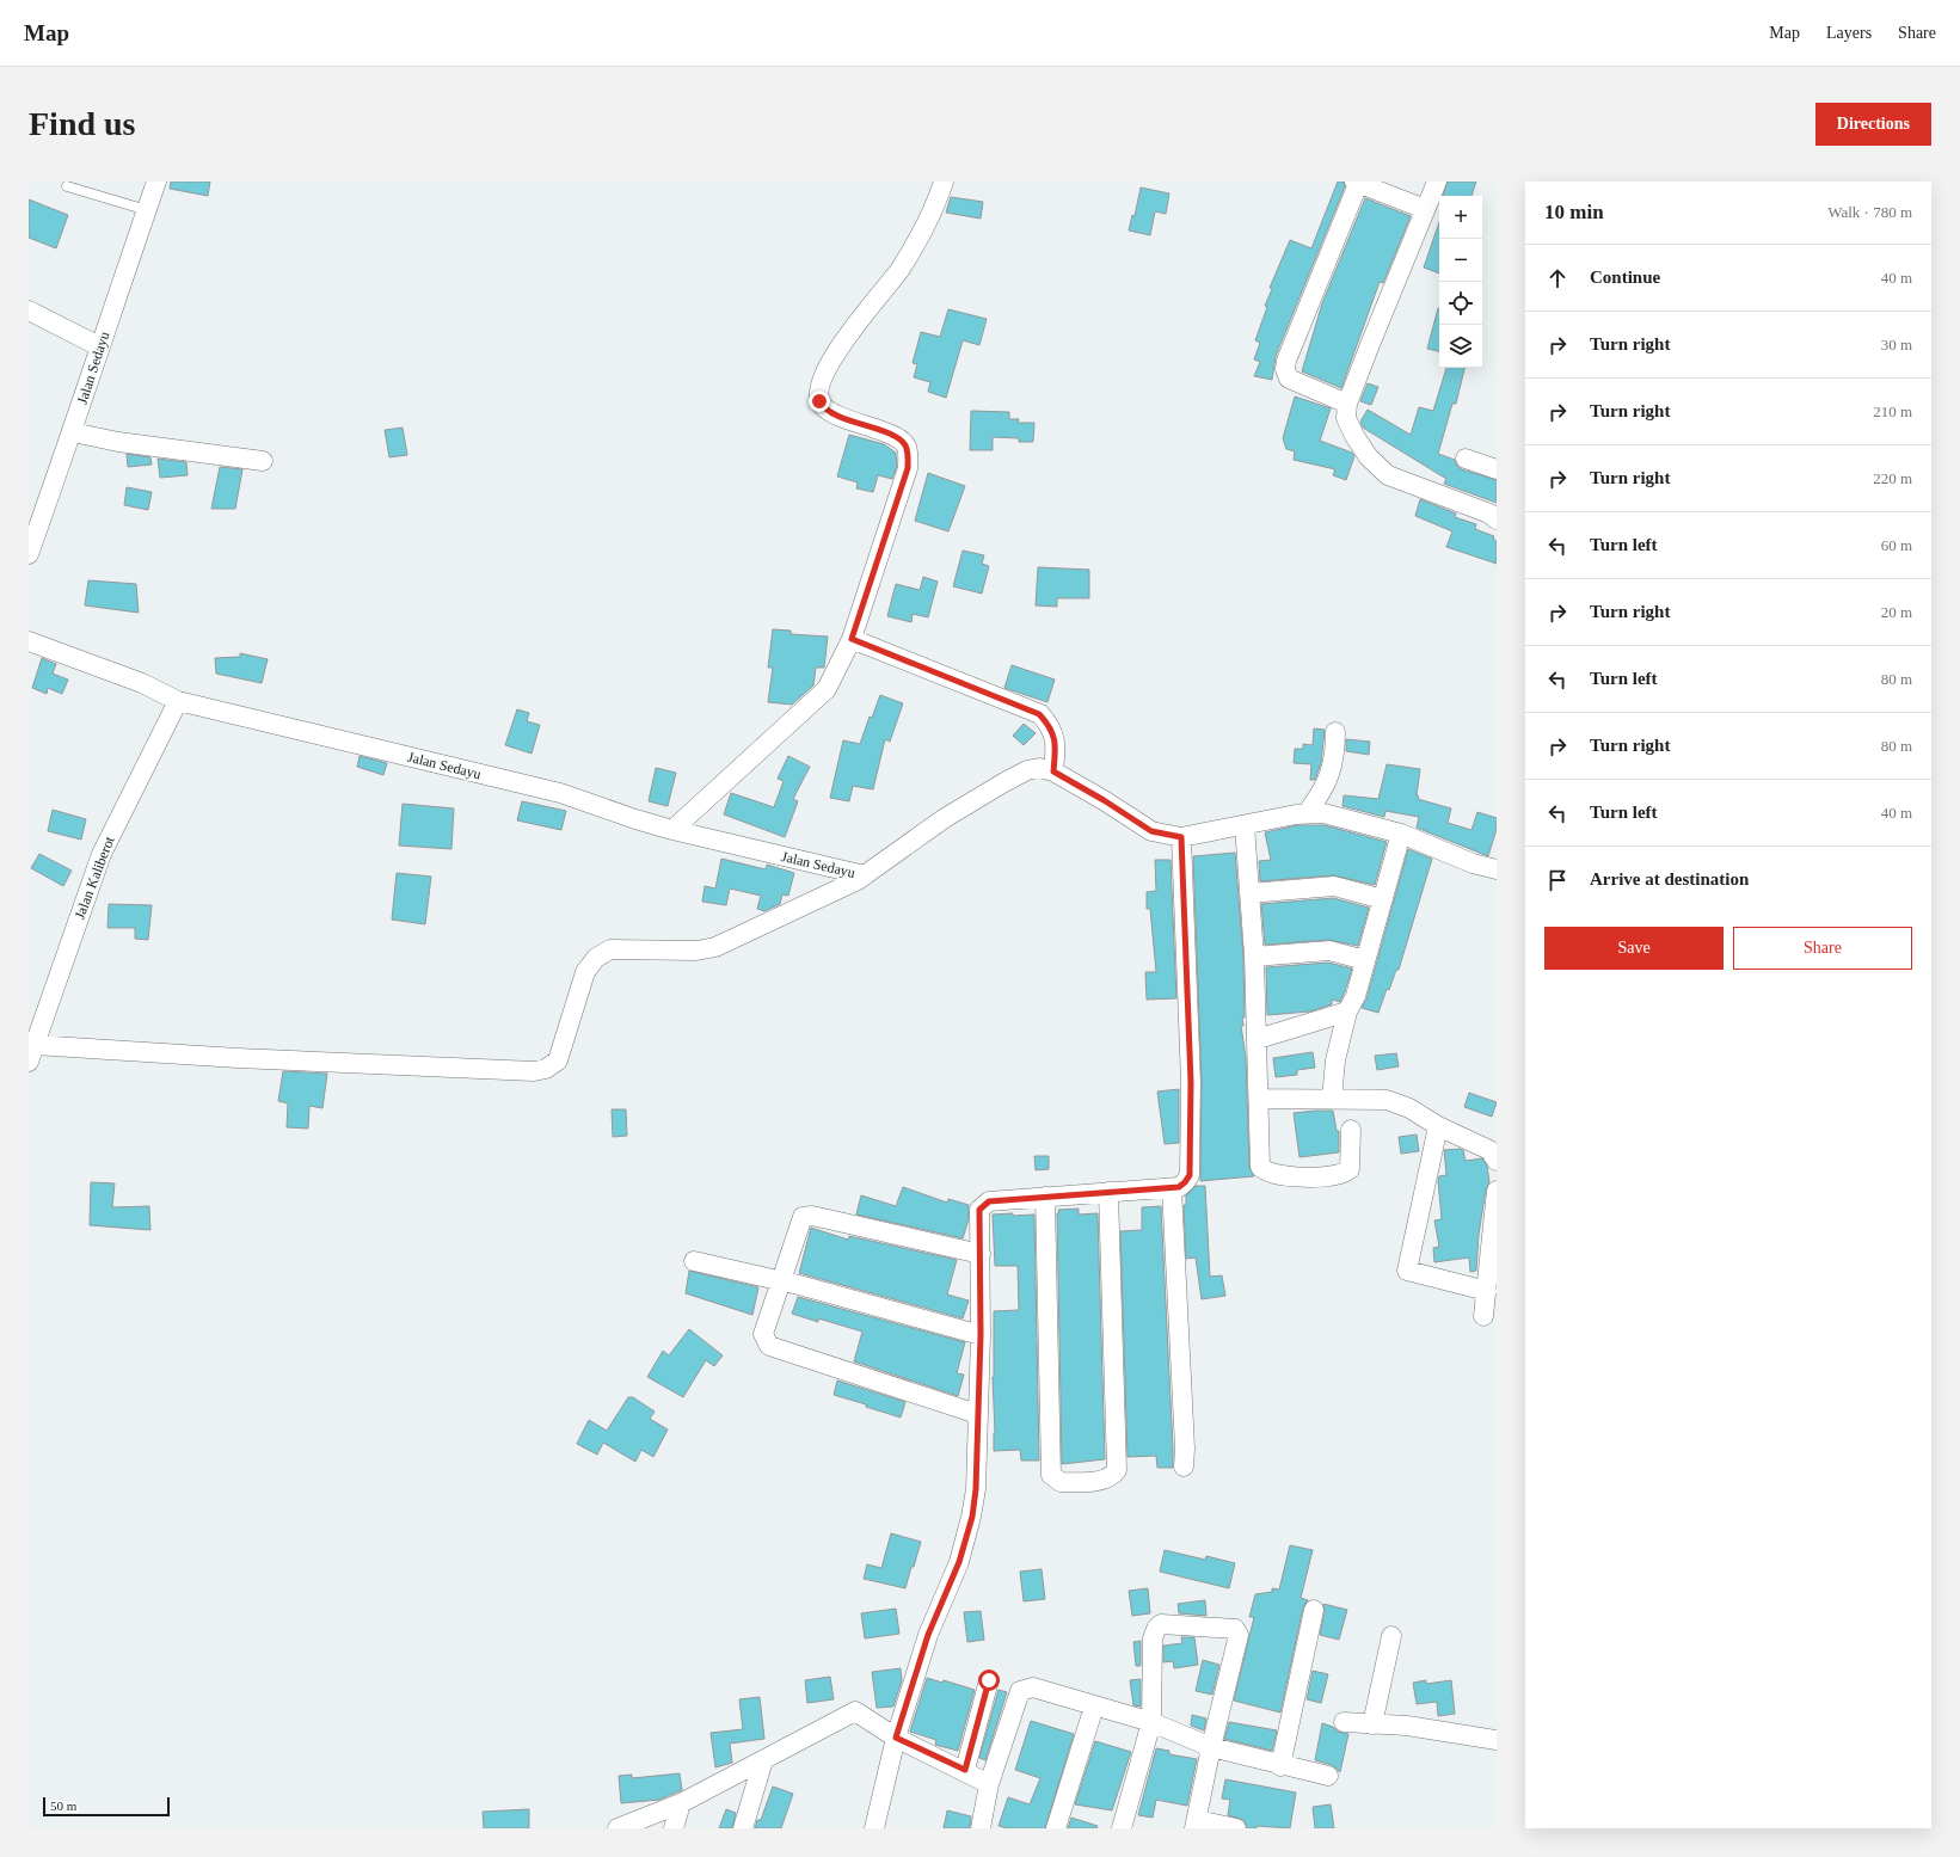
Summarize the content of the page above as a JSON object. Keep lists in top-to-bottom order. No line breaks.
{"streets":{"street":["Jalan Sedayu","Jalan Kaliberot"]},"crossings":[["Jalan Sedayu","Jalan Kaliberot"]],"scale_bar":"50 m","page":{"header":"Map","nav":["Map","Layers","Share"],"buttons":["Directions",["Save","Share"]],"title":"Find us","heading":["10 min","Walk · 780 m"],"map_buttons":["+","−"],"list":[["Continue","40 m"],["Turn right","30 m"],["Turn right","210 m"],["Turn right","220 m"],["Turn left","60 m"],["Turn right","20 m"],["Turn left","80 m"],["Turn right","80 m"],["Turn left","40 m"],"Arrive at destination"],"scale":"50 m"}}
